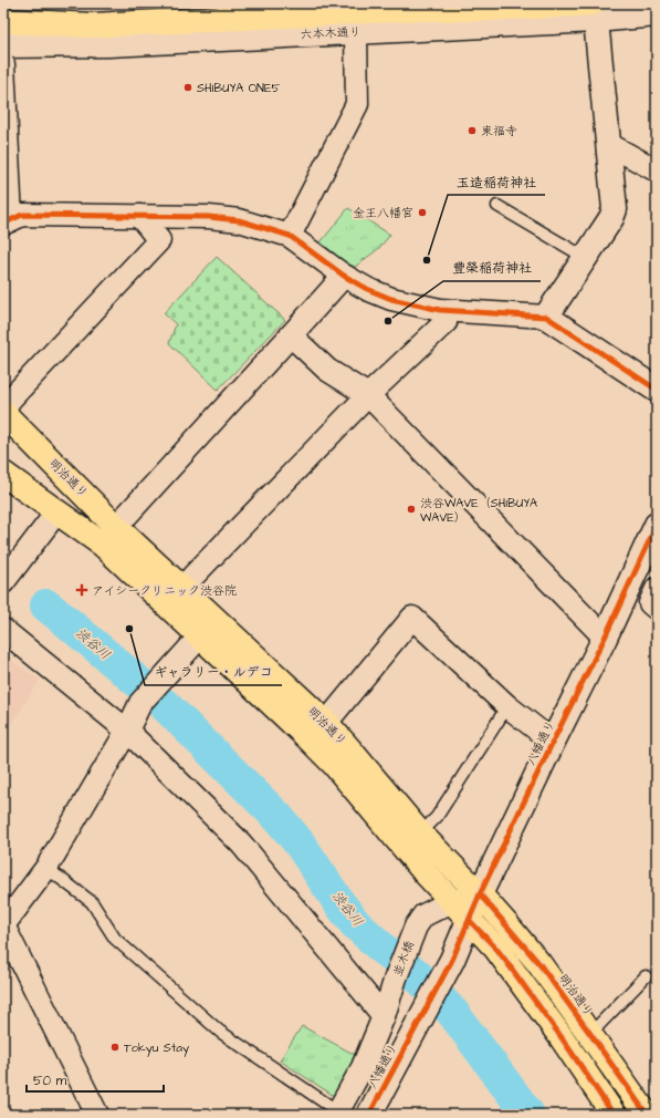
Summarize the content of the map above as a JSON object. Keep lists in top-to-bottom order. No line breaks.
{"streets":{"main road":["明治通り"],"street":["六本木通り","八幡通り","並木橋"]},"crossings":[["明治通り","八幡通り"],["明治通り","並木橋"],["八幡通り","並木橋"]],"water":["渋谷川"],"places":{"other":["SHIBUYA ONE5","東福寺","金王八幡宮","玉造稲荷神社","豐榮稲荷神社","渋谷WAVE（SHIBUYA WAVE）","ギャラリー・ルデコ","Tokyu Stay"],"health":["アイシークリニック渋谷院"]},"scale_bar":"50 m"}
